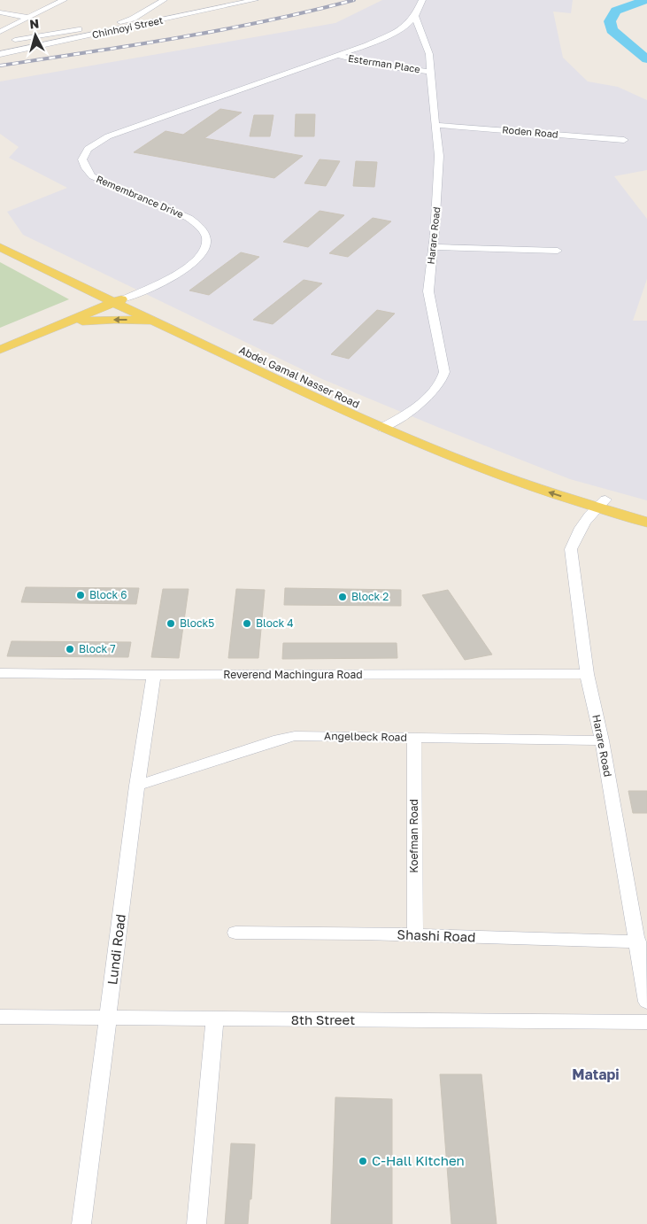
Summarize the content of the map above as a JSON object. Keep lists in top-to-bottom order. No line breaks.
{"streets":{"main road":["Remembrance Drive","Abdel Gamal Nasser Road"],"street":["Chinhoyi Street","Esterman Place","Roden Road","Harare Road","Reverend Machingura Road","Angelbeck Road","Koefman Road","Shashi Road","Lundi Road","8th Street"]},"crossings":[["Esterman Place","Remembrance Drive"],["Esterman Place","Harare Road"],["Roden Road","Harare Road"],["Remembrance Drive","Harare Road"],["Remembrance Drive","Abdel Gamal Nasser Road"],["Harare Road","Abdel Gamal Nasser Road"],["Harare Road","Reverend Machingura Road"],["Harare Road","Angelbeck Road"],["Harare Road","Shashi Road"],["Reverend Machingura Road","Lundi Road"],["Angelbeck Road","Koefman Road"],["Angelbeck Road","Lundi Road"],["Koefman Road","Shashi Road"],["Lundi Road","8th Street"]],"districts":["Matapi"],"places":["Block 6","Block 2","Block5","Block 4","Block 7","C-Hall Kitchen"],"north":"top"}
